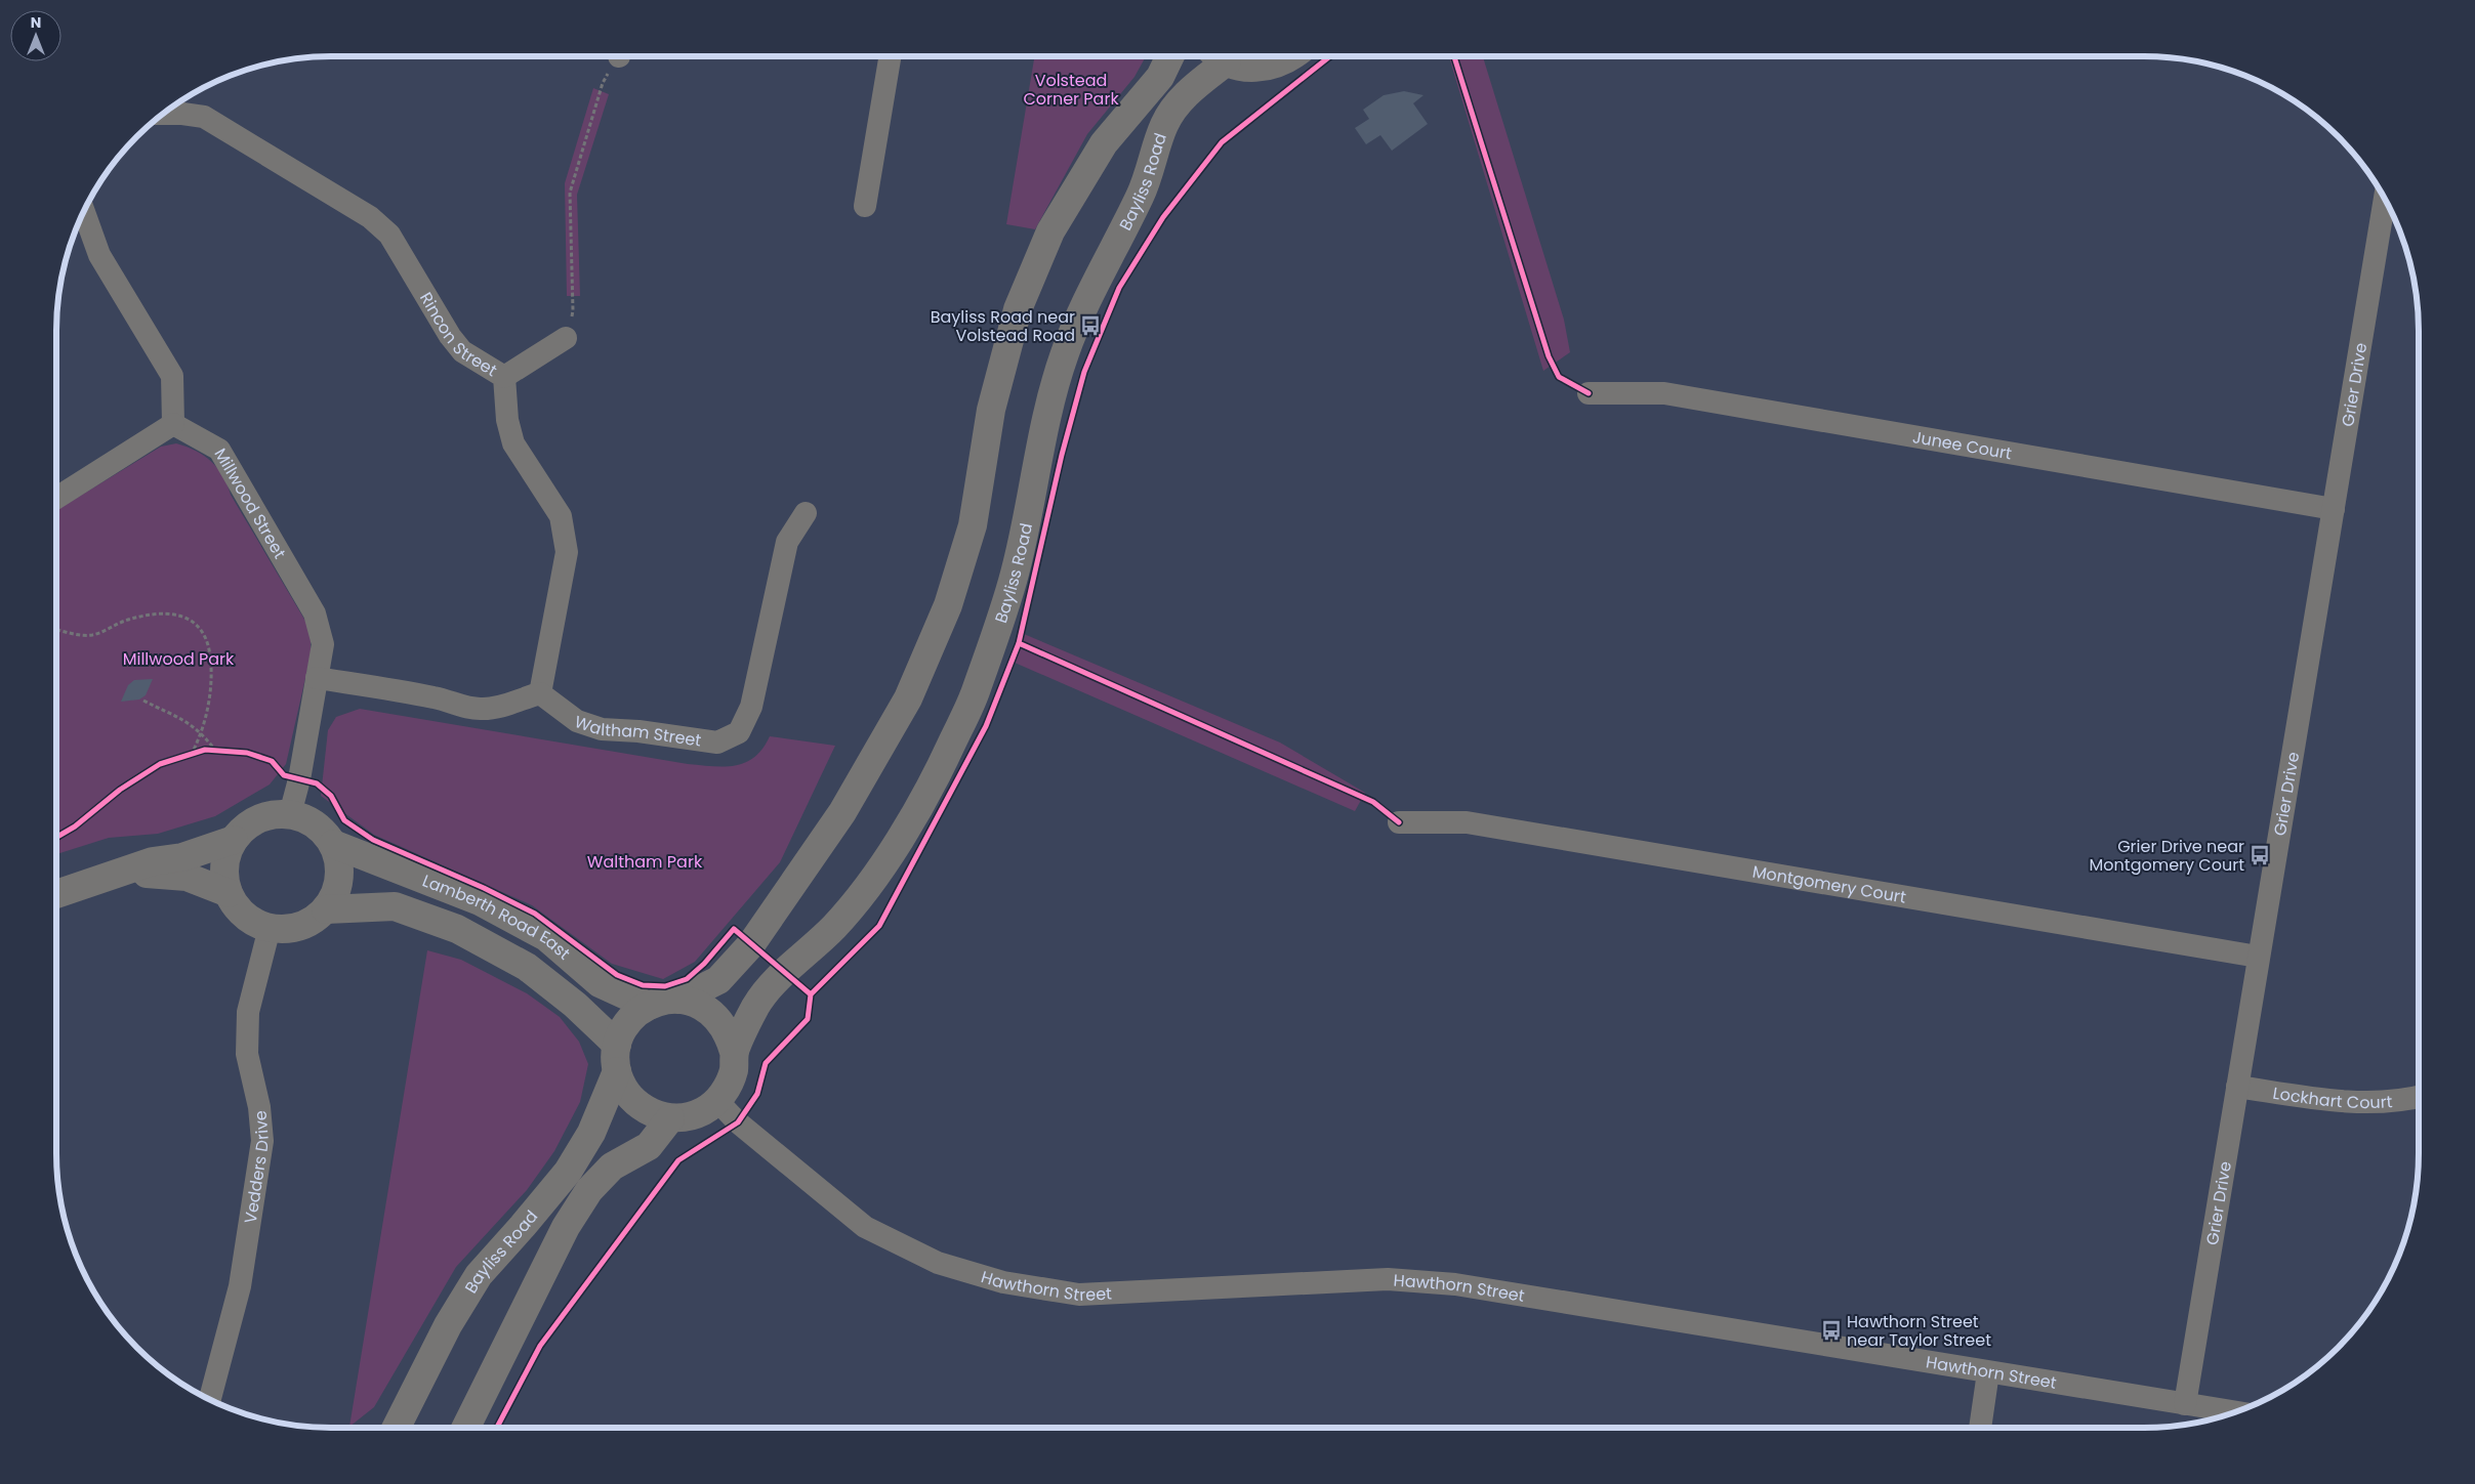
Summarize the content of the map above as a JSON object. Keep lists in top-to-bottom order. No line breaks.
{"streets":{"street":["Bayliss Road","Rincon Street","Grier Drive","Junee Court","Millwood Street","Waltham Street","Montgomery Court","Lamberth Road East","Lockhart Court","Vedders Drive","Hawthorn Street"]},"crossings":[["Bayliss Road","Lamberth Road East"],["Bayliss Road","Hawthorn Street"],["Rincon Street","Waltham Street"],["Grier Drive","Junee Court"],["Grier Drive","Montgomery Court"],["Grier Drive","Lockhart Court"],["Grier Drive","Hawthorn Street"],["Millwood Street","Lamberth Road East"],["Millwood Street","Vedders Drive"],["Lamberth Road East","Vedders Drive"],["Lamberth Road East","Hawthorn Street"]],"parks":["Volstead Corner Park","Millwood Park","Waltham Park"],"places":{"bus stop":["Bayliss Road near Volstead Road","Grier Drive near Montgomery Court","Hawthorn Street near Taylor Street"]},"north":"top"}
